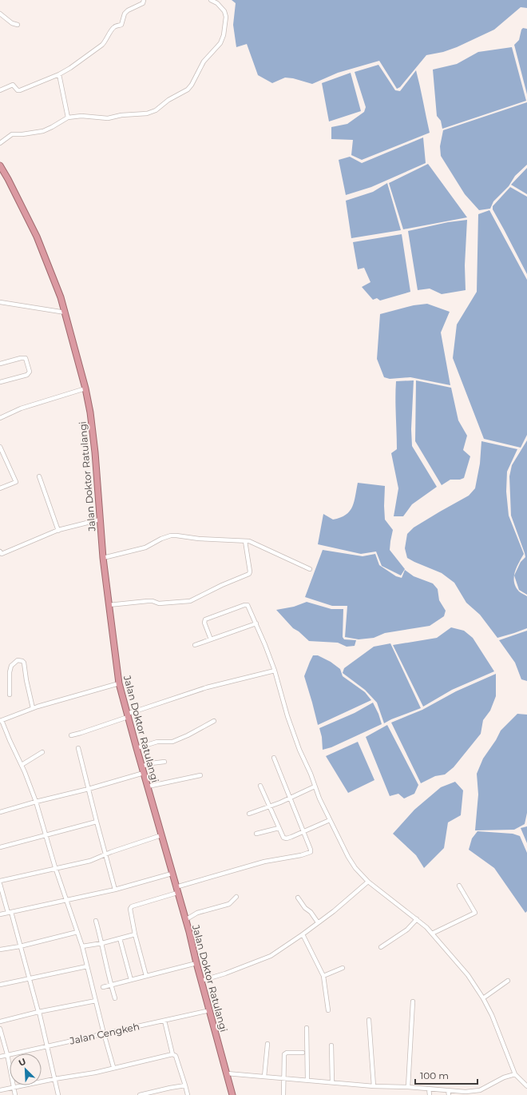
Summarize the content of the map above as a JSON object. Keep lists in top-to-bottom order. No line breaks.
{"streets":{"highway":["Jalan Doktor Ratulangi"],"street":["Jalan Cengkeh"]},"crossings":[["Jalan Doktor Ratulangi","Jalan Cengkeh"]],"scale_bar":"100 m","north":"top left"}
